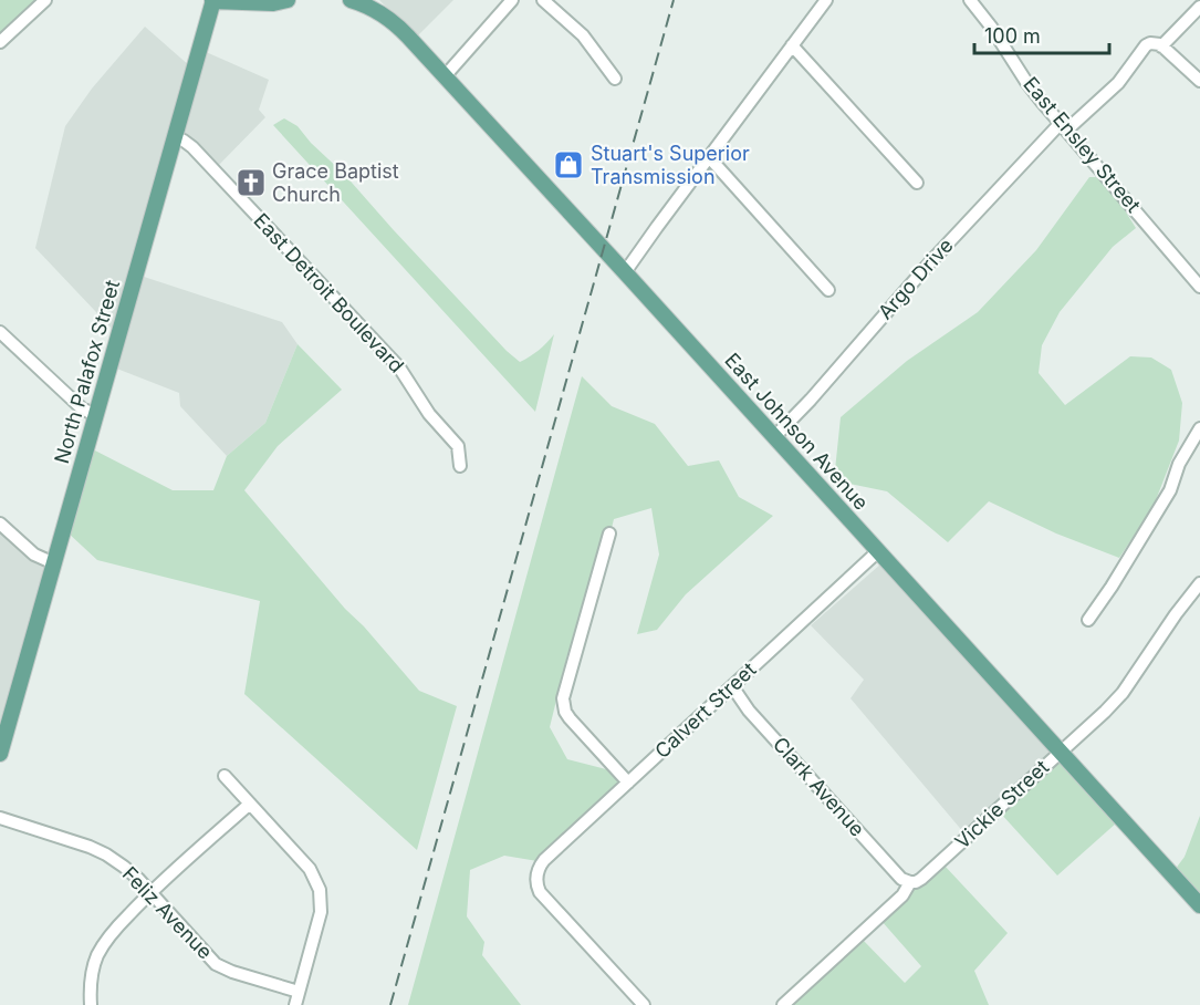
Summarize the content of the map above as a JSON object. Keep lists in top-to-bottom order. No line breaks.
{"streets":{"main road":["North Palafox Street","East Johnson Avenue"],"street":["East Ensley Street","Argo Drive","East Detroit Boulevard","Calvert Street","Clark Avenue","Vickie Street","Feliz Avenue"]},"crossings":[["East Ensley Street","Argo Drive"],["Argo Drive","East Johnson Avenue"],["East Detroit Boulevard","North Palafox Street"],["East Johnson Avenue","Calvert Street"],["East Johnson Avenue","Vickie Street"],["Calvert Street","Clark Avenue"],["Clark Avenue","Vickie Street"]],"places":{"shop":["Stuart's Superior Transmission"],"church":["Grace Baptist Church"]},"scale_bar":"100 m"}
